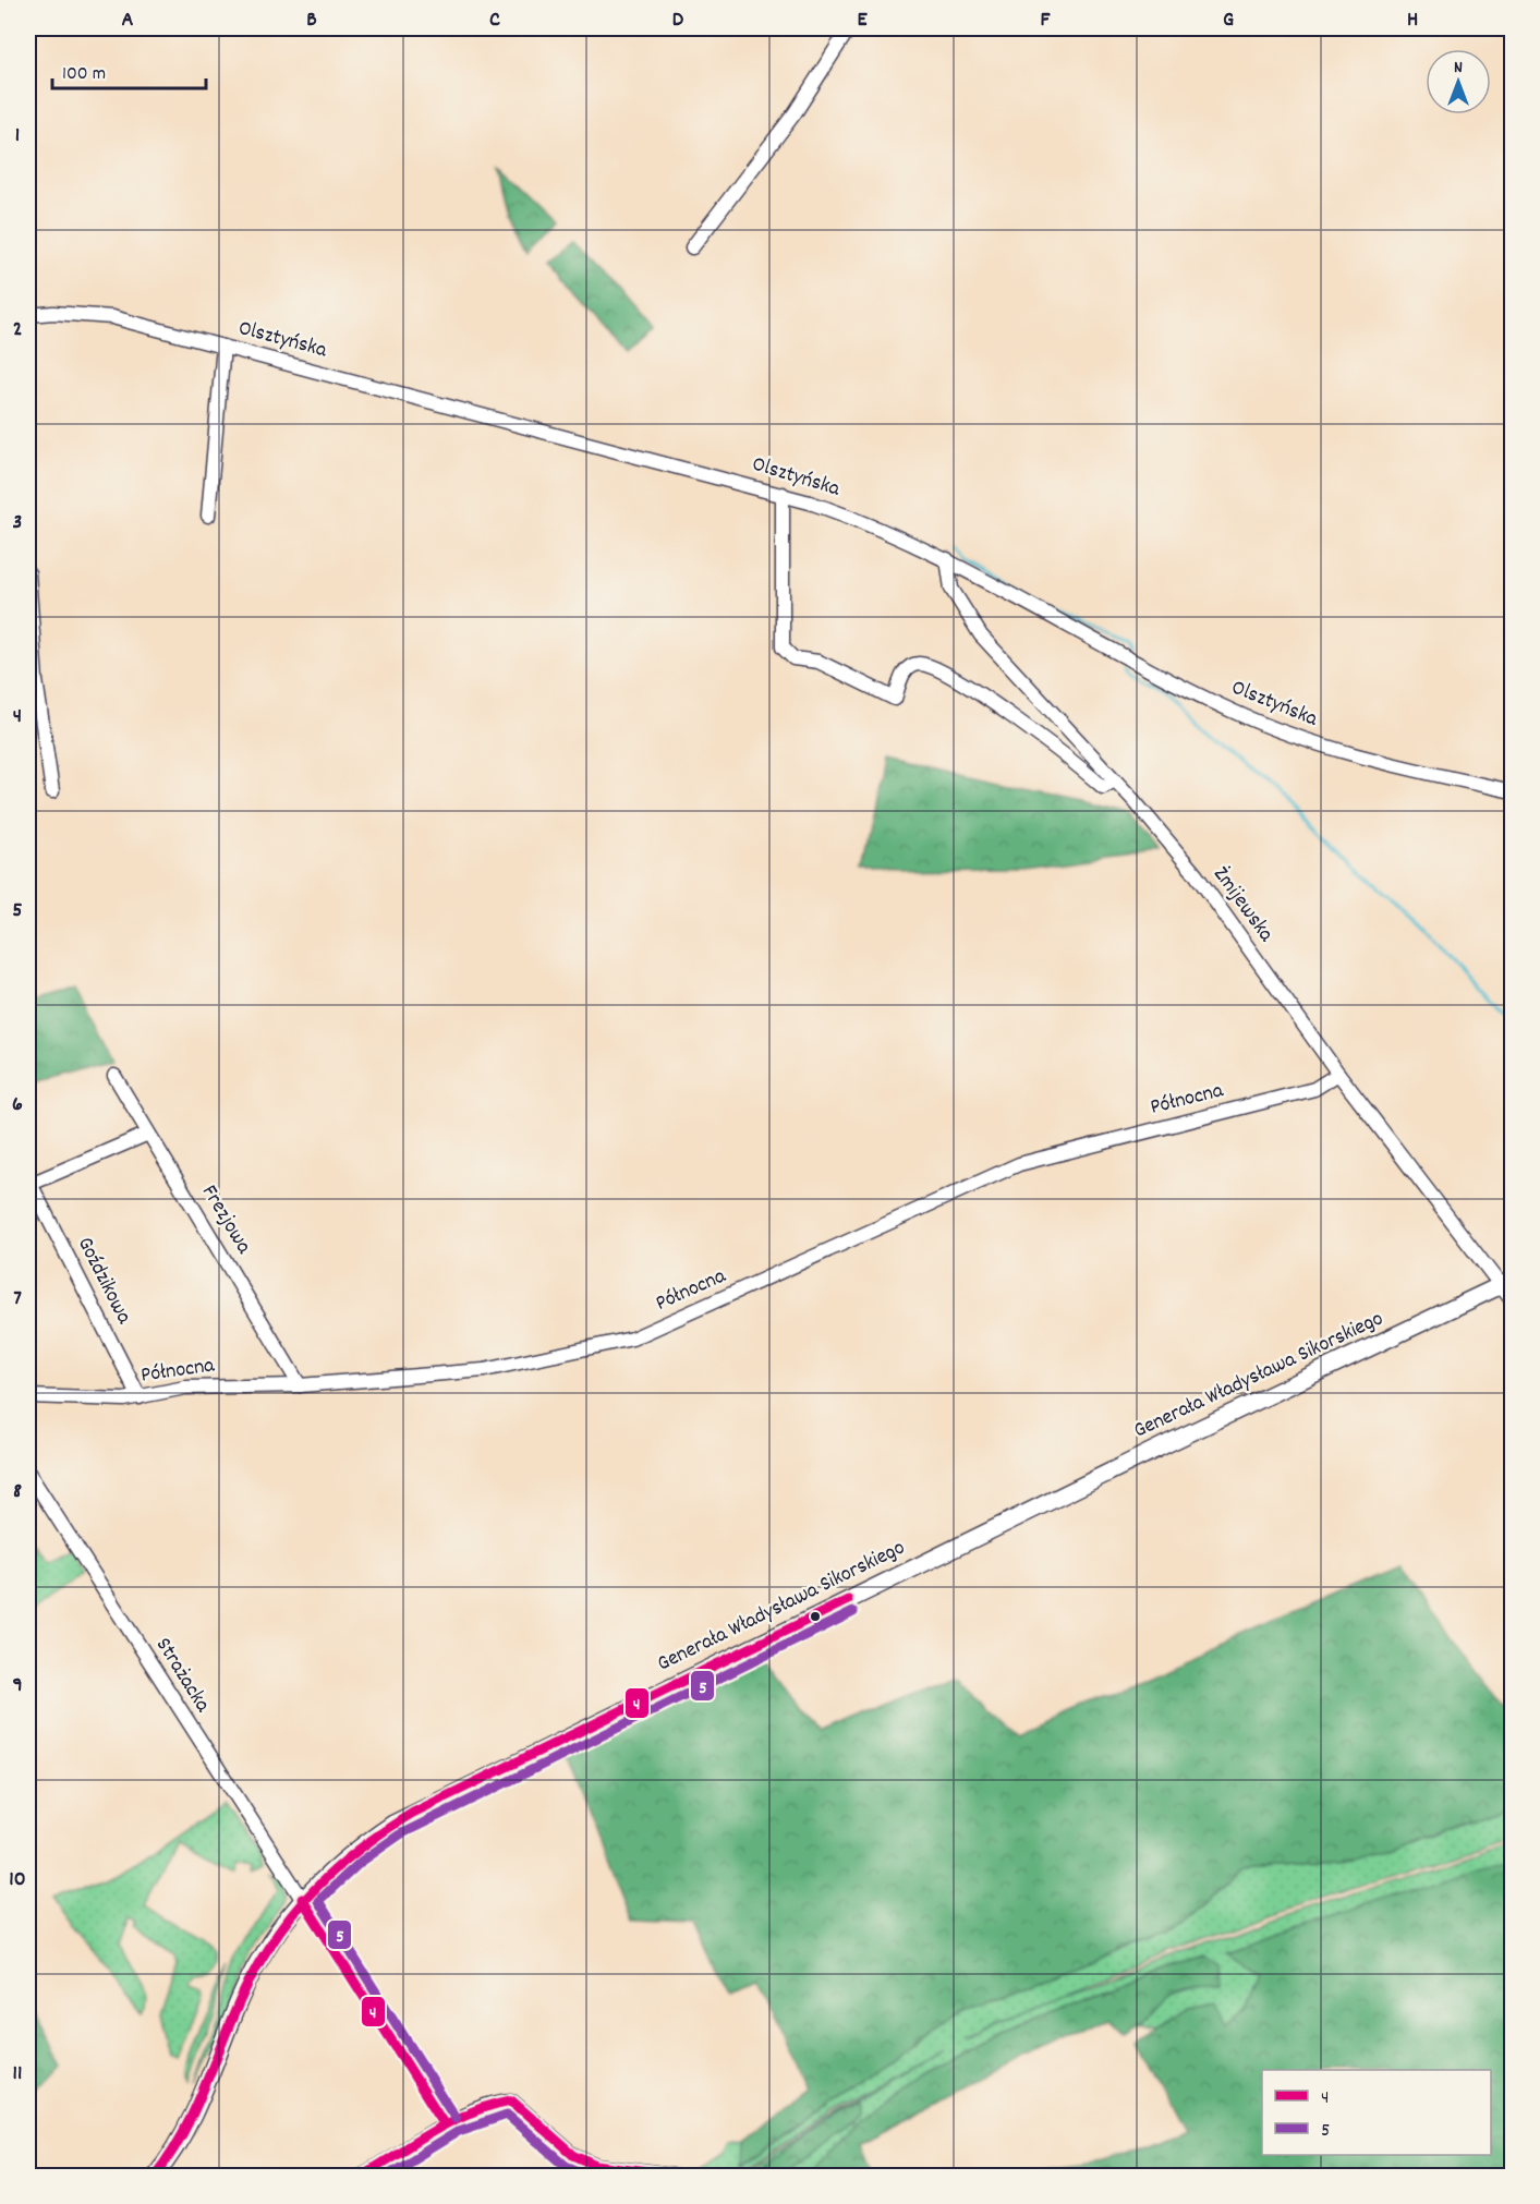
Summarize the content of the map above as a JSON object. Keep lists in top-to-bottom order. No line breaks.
{"streets":{"main road":["Generała Władysława Sikorskiego"],"street":["Olsztyńska","Żmijewska","Północna","Frezjowa","Goździkowa","Strażacka"]},"crossings":[["Olsztyńska","Żmijewska"],["Żmijewska","Północna"],["Żmijewska","Generała Władysława Sikorskiego"],["Północna","Frezjowa"],["Północna","Goździkowa"],["Generała Władysława Sikorskiego","Strażacka"]],"lines":["transit line 4","transit line 5"],"legend":["4","5"],"scale_bar":"100 m","north":"top","grid":{"columns":["A","B","C","D","E","F","G","H"],"rows":["1","2","3","4","5","6","7","8","9","10","11"]}}
